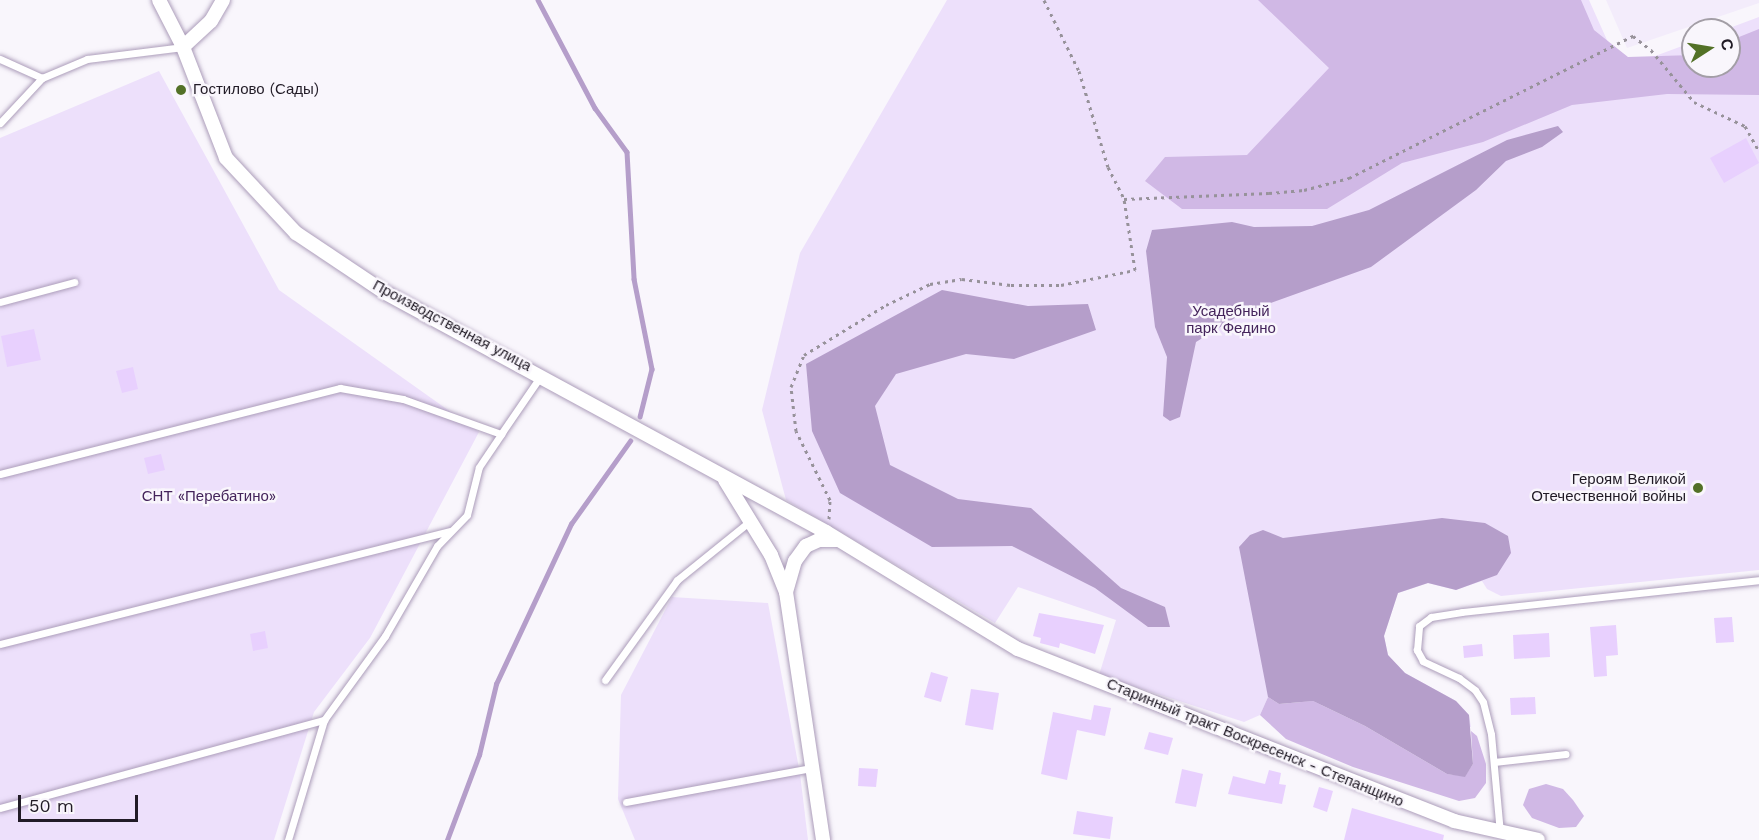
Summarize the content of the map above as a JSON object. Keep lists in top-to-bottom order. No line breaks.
{"streets":{"street":["Производственная улица","Старинный тракт Воскресенск - Степанщино"]},"crossings":[["Производственная улица","Старинный тракт Воскресенск - Степанщино"]],"parks":["Усадебный парк Федино","СНТ «Перебатино»"],"places":["Гостилово (Сады)","Героям Великой Отечественной войны"],"scale_bar":"50 m","north":"right"}
